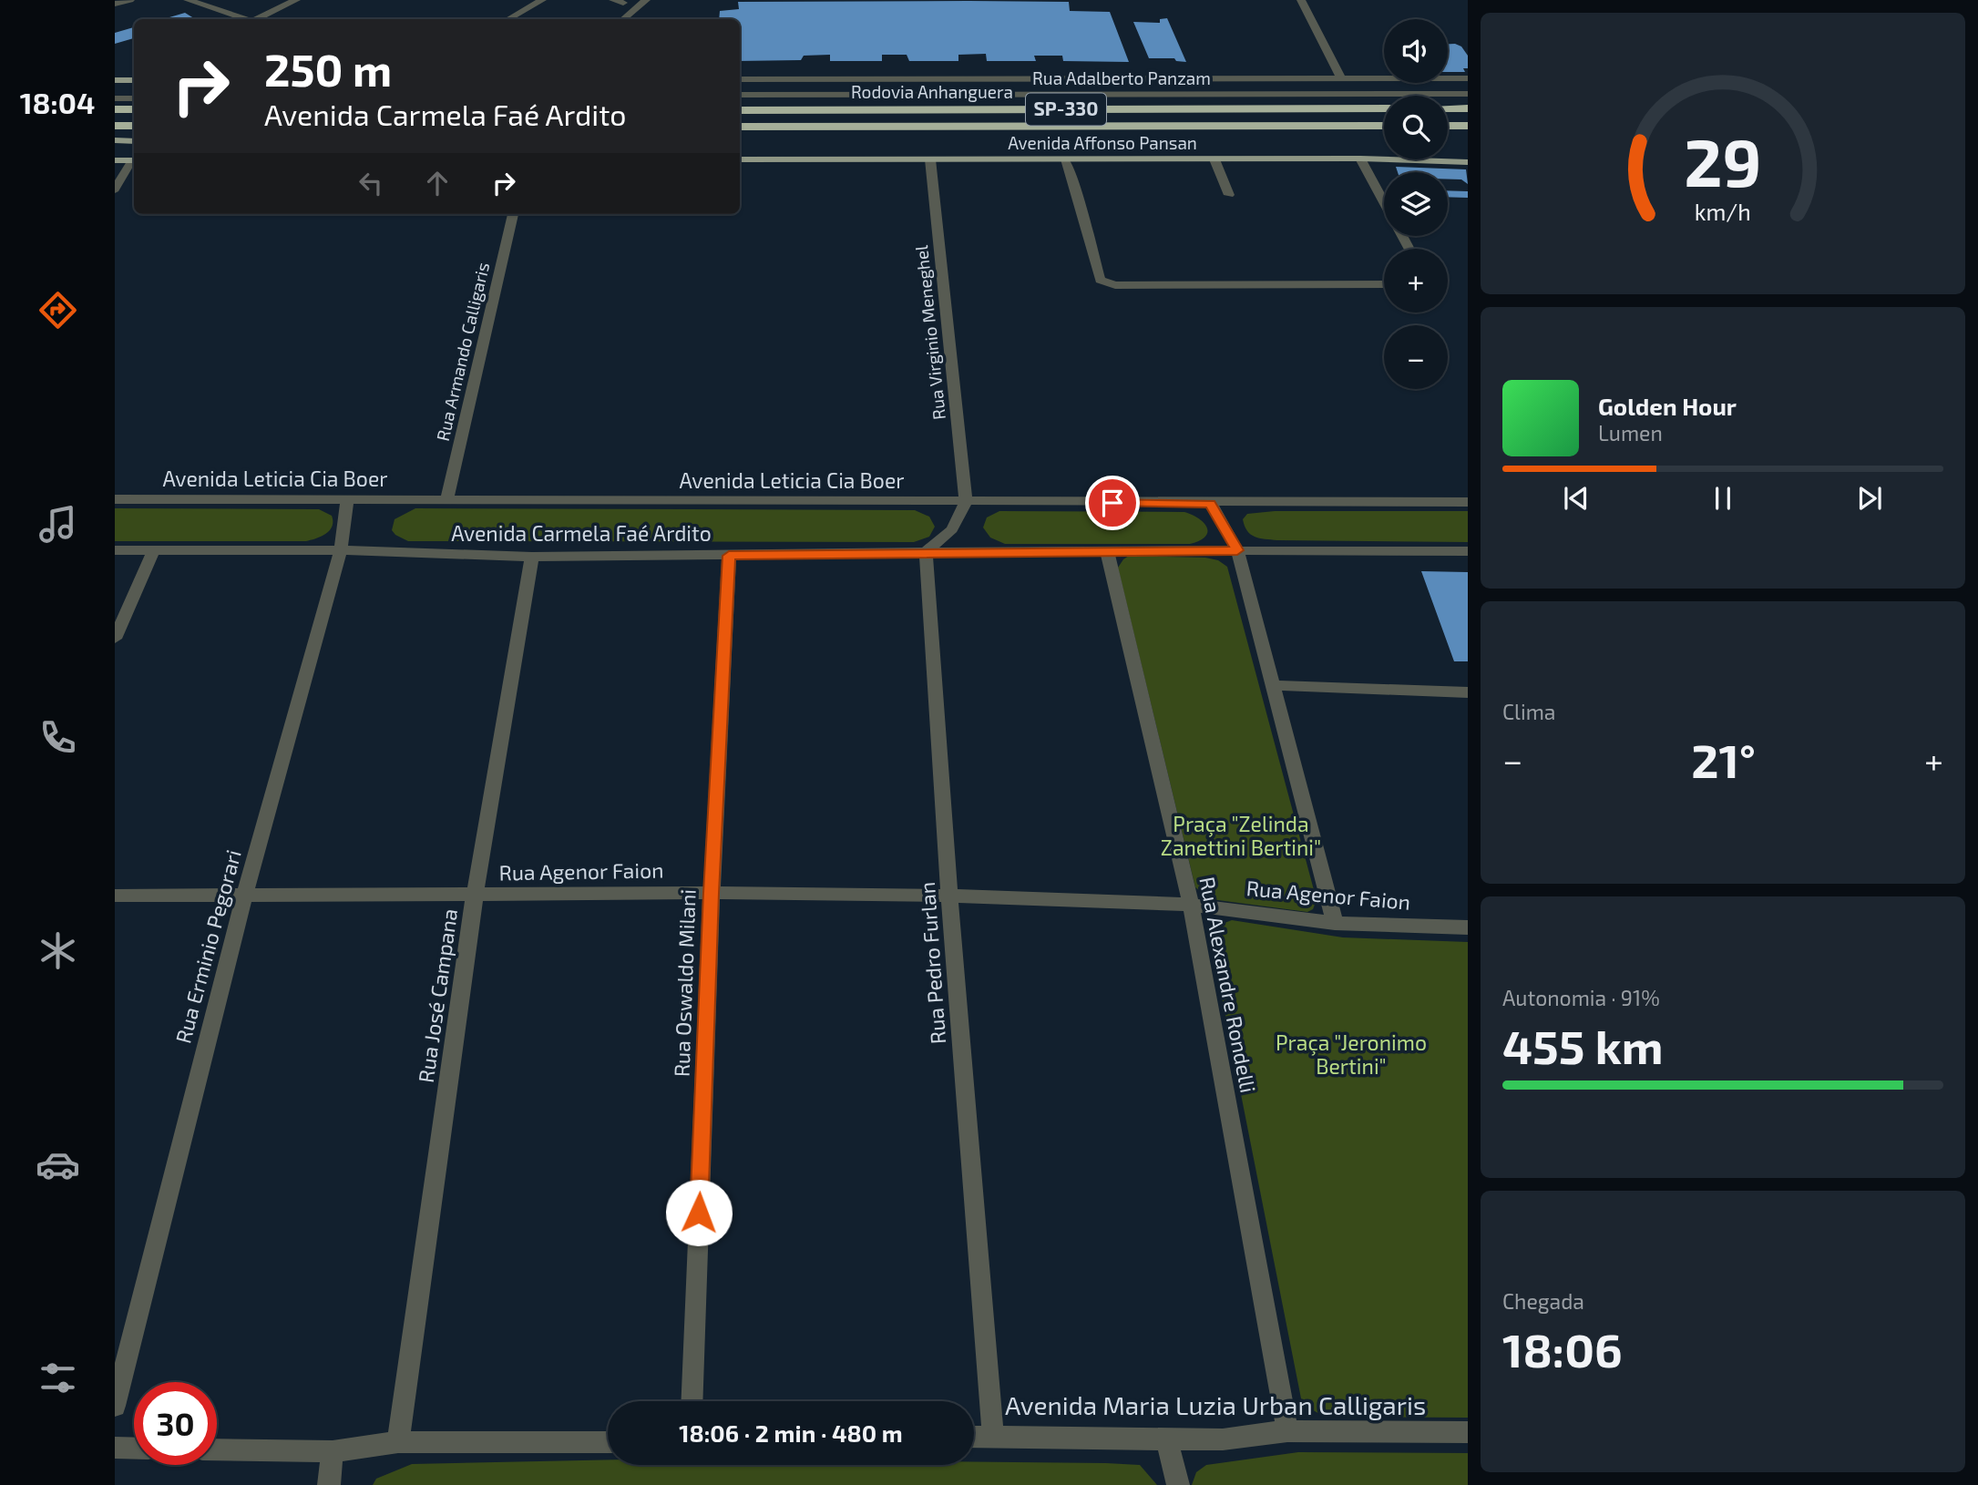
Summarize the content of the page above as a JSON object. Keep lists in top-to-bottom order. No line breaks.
{"streets":{"highway":["Rodovia Anhanguera","SP-330"],"main road":["Avenida Affonso Pansan"],"street":["Rua Adalberto Panzam","Rua Virginio Meneghel","Rua Armando Calligaris","Avenida Leticia Cia Boer","Avenida Carmela Faé Ardito","Rua Agenor Faion","Rua Erminio Pegorari","Rua Pedro Furlan","Rua Oswaldo Milani","Rua Alexandre Rondelli","Rua José Campana","Avenida Maria Luzia Urban Calligaris"]},"crossings":[["Avenida Affonso Pansan","Rua Virginio Meneghel"],["Rua Virginio Meneghel","Avenida Leticia Cia Boer"],["Rua Armando Calligaris","Avenida Leticia Cia Boer"],["Avenida Leticia Cia Boer","Rua Erminio Pegorari"],["Avenida Carmela Faé Ardito","Rua Erminio Pegorari"],["Avenida Carmela Faé Ardito","Rua Pedro Furlan"],["Avenida Carmela Faé Ardito","Rua Oswaldo Milani"],["Avenida Carmela Faé Ardito","Rua Alexandre Rondelli"],["Avenida Carmela Faé Ardito","Rua José Campana"],["Rua Agenor Faion","Rua Erminio Pegorari"],["Rua Agenor Faion","Rua Pedro Furlan"],["Rua Agenor Faion","Rua Oswaldo Milani"],["Rua Agenor Faion","Rua Alexandre Rondelli"],["Rua Agenor Faion","Rua José Campana"],["Rua Pedro Furlan","Avenida Maria Luzia Urban Calligaris"],["Rua Alexandre Rondelli","Avenida Maria Luzia Urban Calligaris"]],"parks":["Praça \"Zelinda Zanettini Bertini\"","Praça \"Jeronimo Bertini\""],"page":{"tabs":"18:04","map_buttons":["+","−"],"turn":["250 m","Avenida Carmela Faé Ardito"],"song":["Golden Hour","Lumen"],"tile":["Clima",["Autonomia · 91%","455 km"],["Chegada","18:06"]],"heat":["−","21°","+"],"limit":"30","trip":"18:06 · 2 min · 480 m","gauge":["29","km/h"]}}
